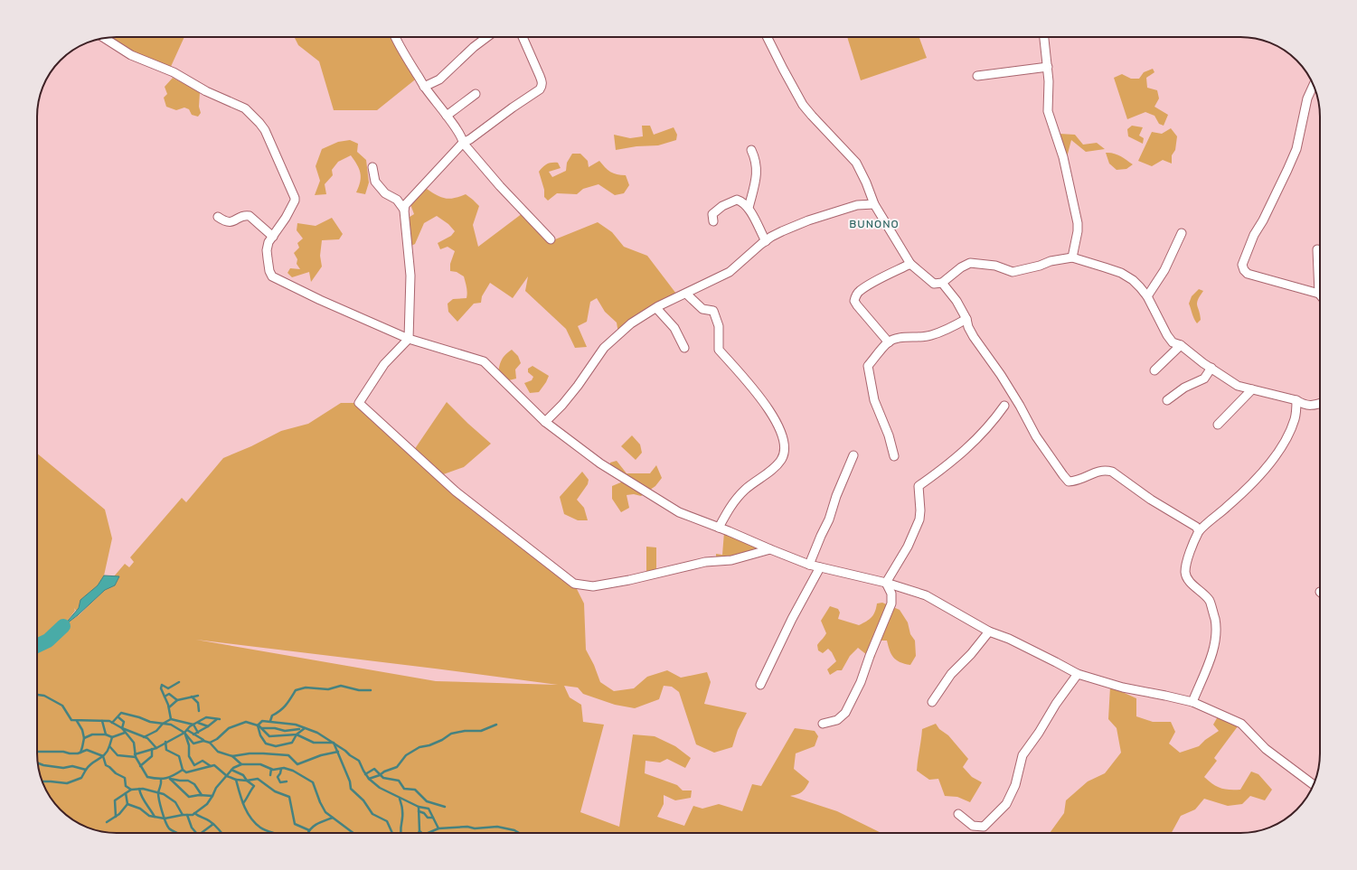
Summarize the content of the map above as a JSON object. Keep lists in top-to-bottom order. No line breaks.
{"districts":["BUNONO"]}
